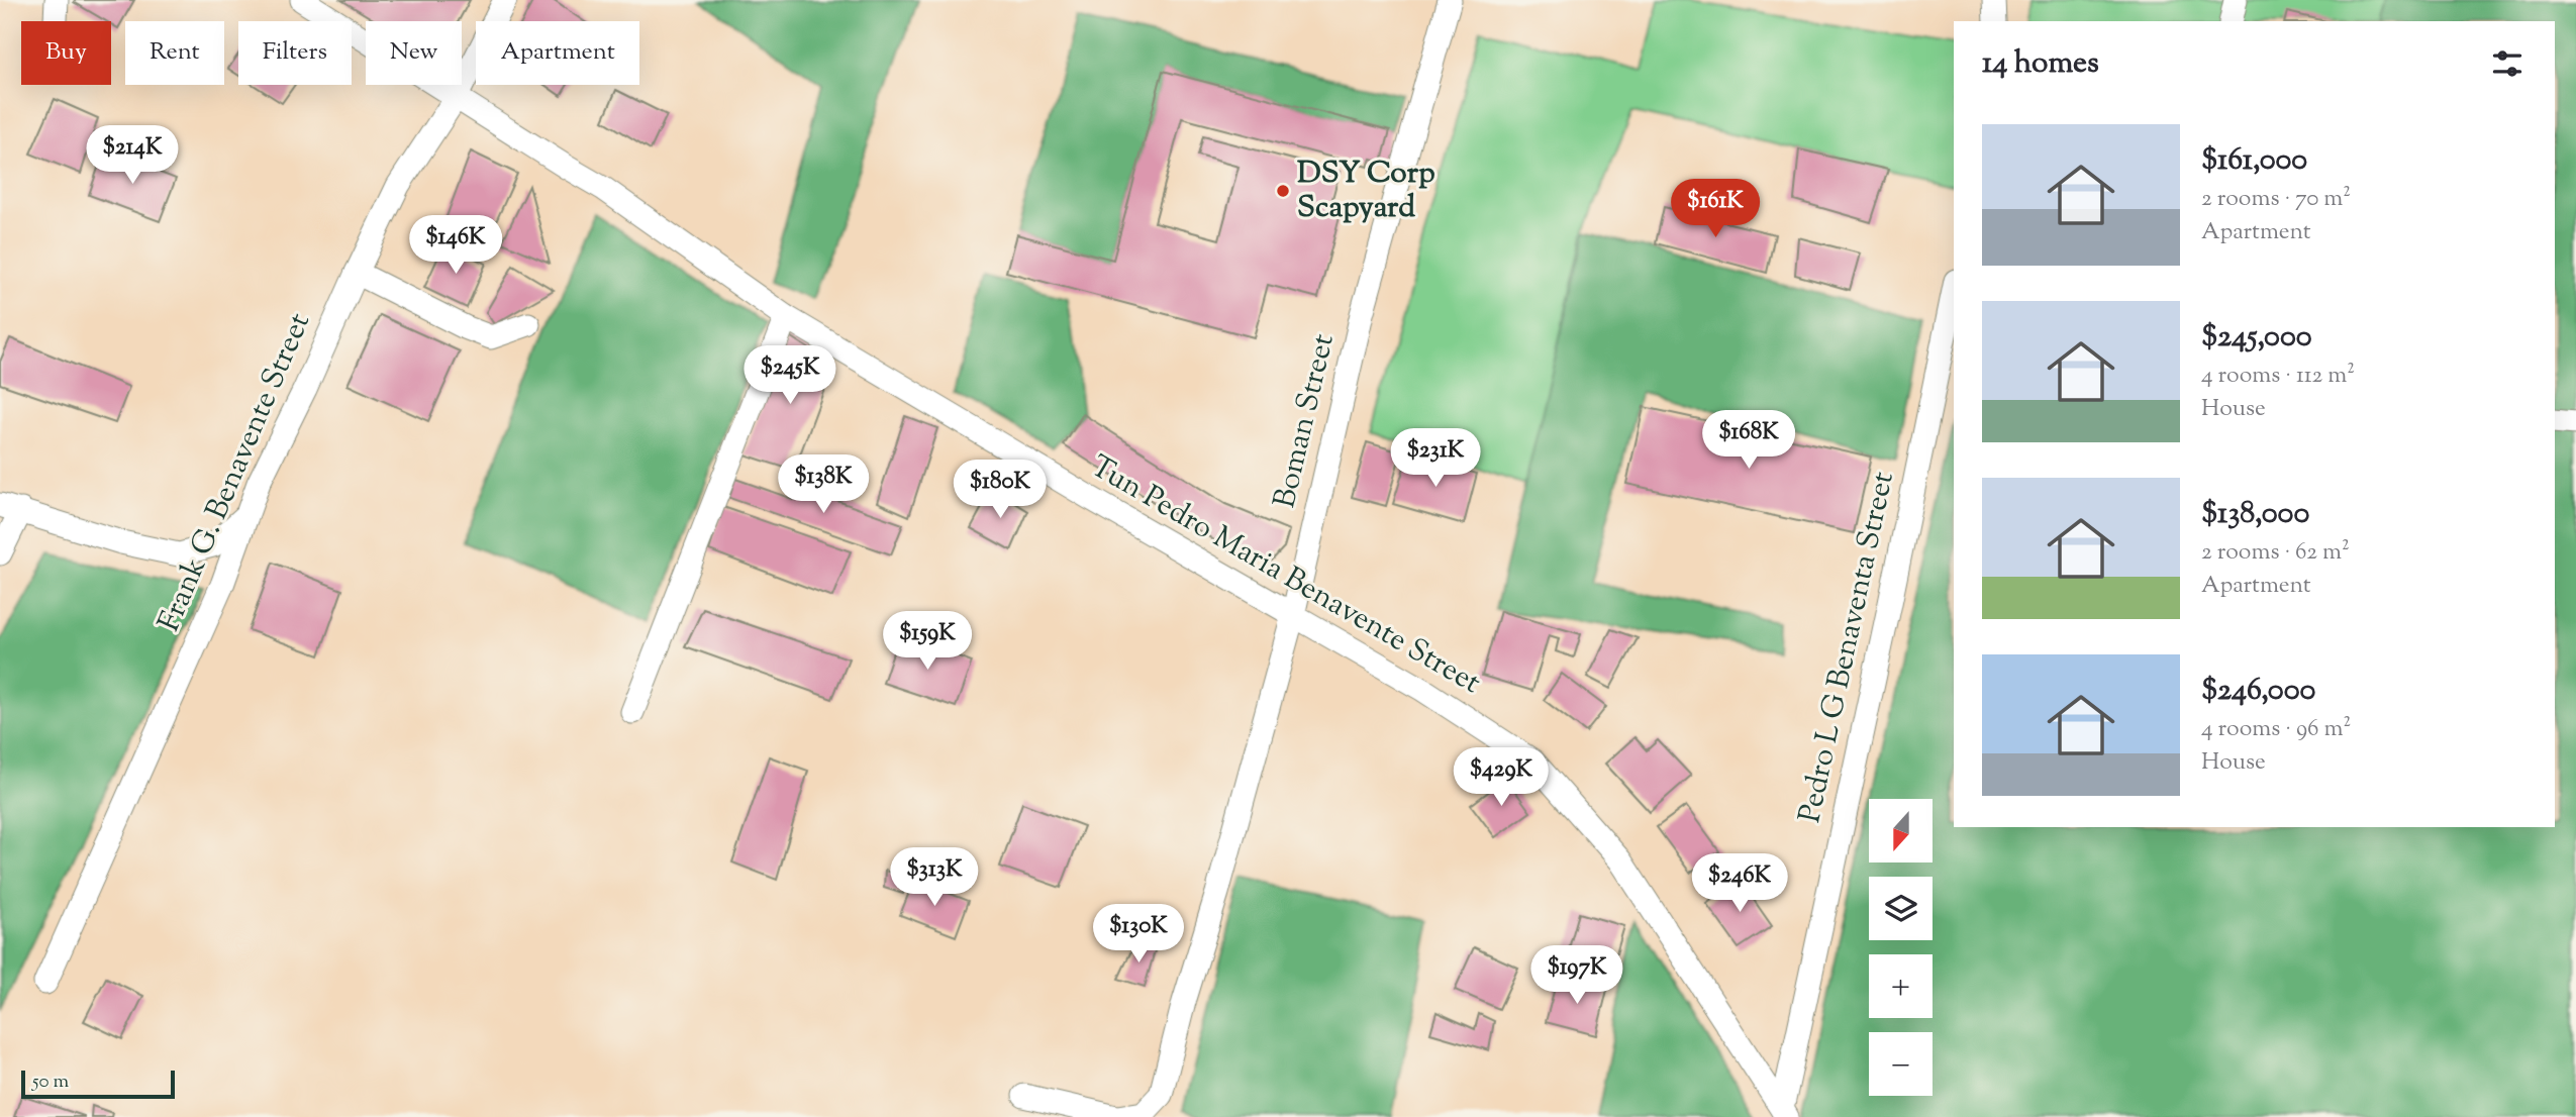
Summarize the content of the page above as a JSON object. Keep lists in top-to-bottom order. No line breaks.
{"streets":{"street":["Boman Street","Frank G. Benavente Street","Tun Pedro Maria Benavente Street","Pedro L G Benaventa Street"]},"crossings":[["Boman Street","Tun Pedro Maria Benavente Street"],["Frank G. Benavente Street","Tun Pedro Maria Benavente Street"],["Tun Pedro Maria Benavente Street","Pedro L G Benaventa Street"]],"places":["DSY Corp Scapyard"],"scale_bar":"50 m","north":"bottom","page":{"chip":["Buy","Rent","Filters","New","Apartment"],"heading":"14 homes","list":[{"name":"$161,000","note":"2 rooms · 70 m² · Apartment"},{"name":"$245,000","note":"4 rooms · 112 m² · House"},{"name":"$138,000","note":"2 rooms · 62 m² · Apartment"},{"name":"$246,000","note":"4 rooms · 96 m² · House"}],"price":["$214K","$161K","$146K","$245K","$168K","$231K","$138K","$180K","$159K","$429K","$313K","$246K","$130K","$197K"],"map_buttons":["+","−"],"scale":"50 m"}}
